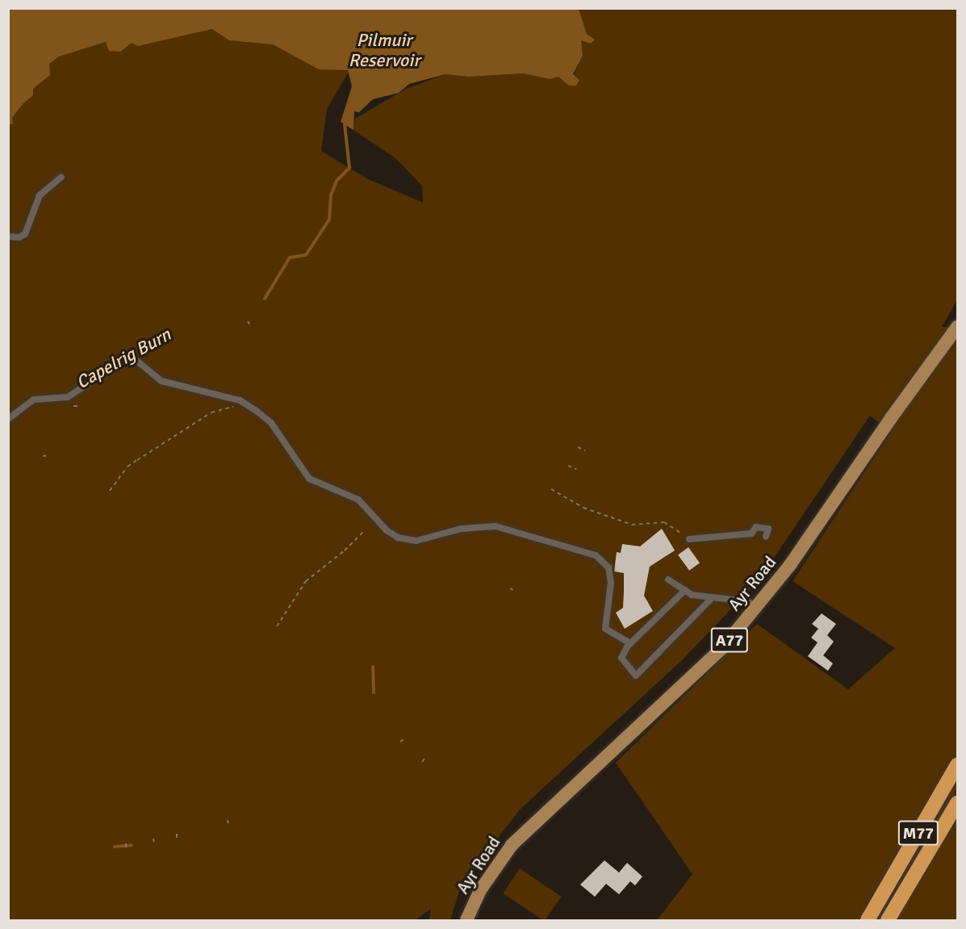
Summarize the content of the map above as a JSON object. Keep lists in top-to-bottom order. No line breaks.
{"streets":{"highway":["M77"],"main road":["Ayr Road","A77"]},"water":["Pilmuir Reservoir","Capelrig Burn"]}
